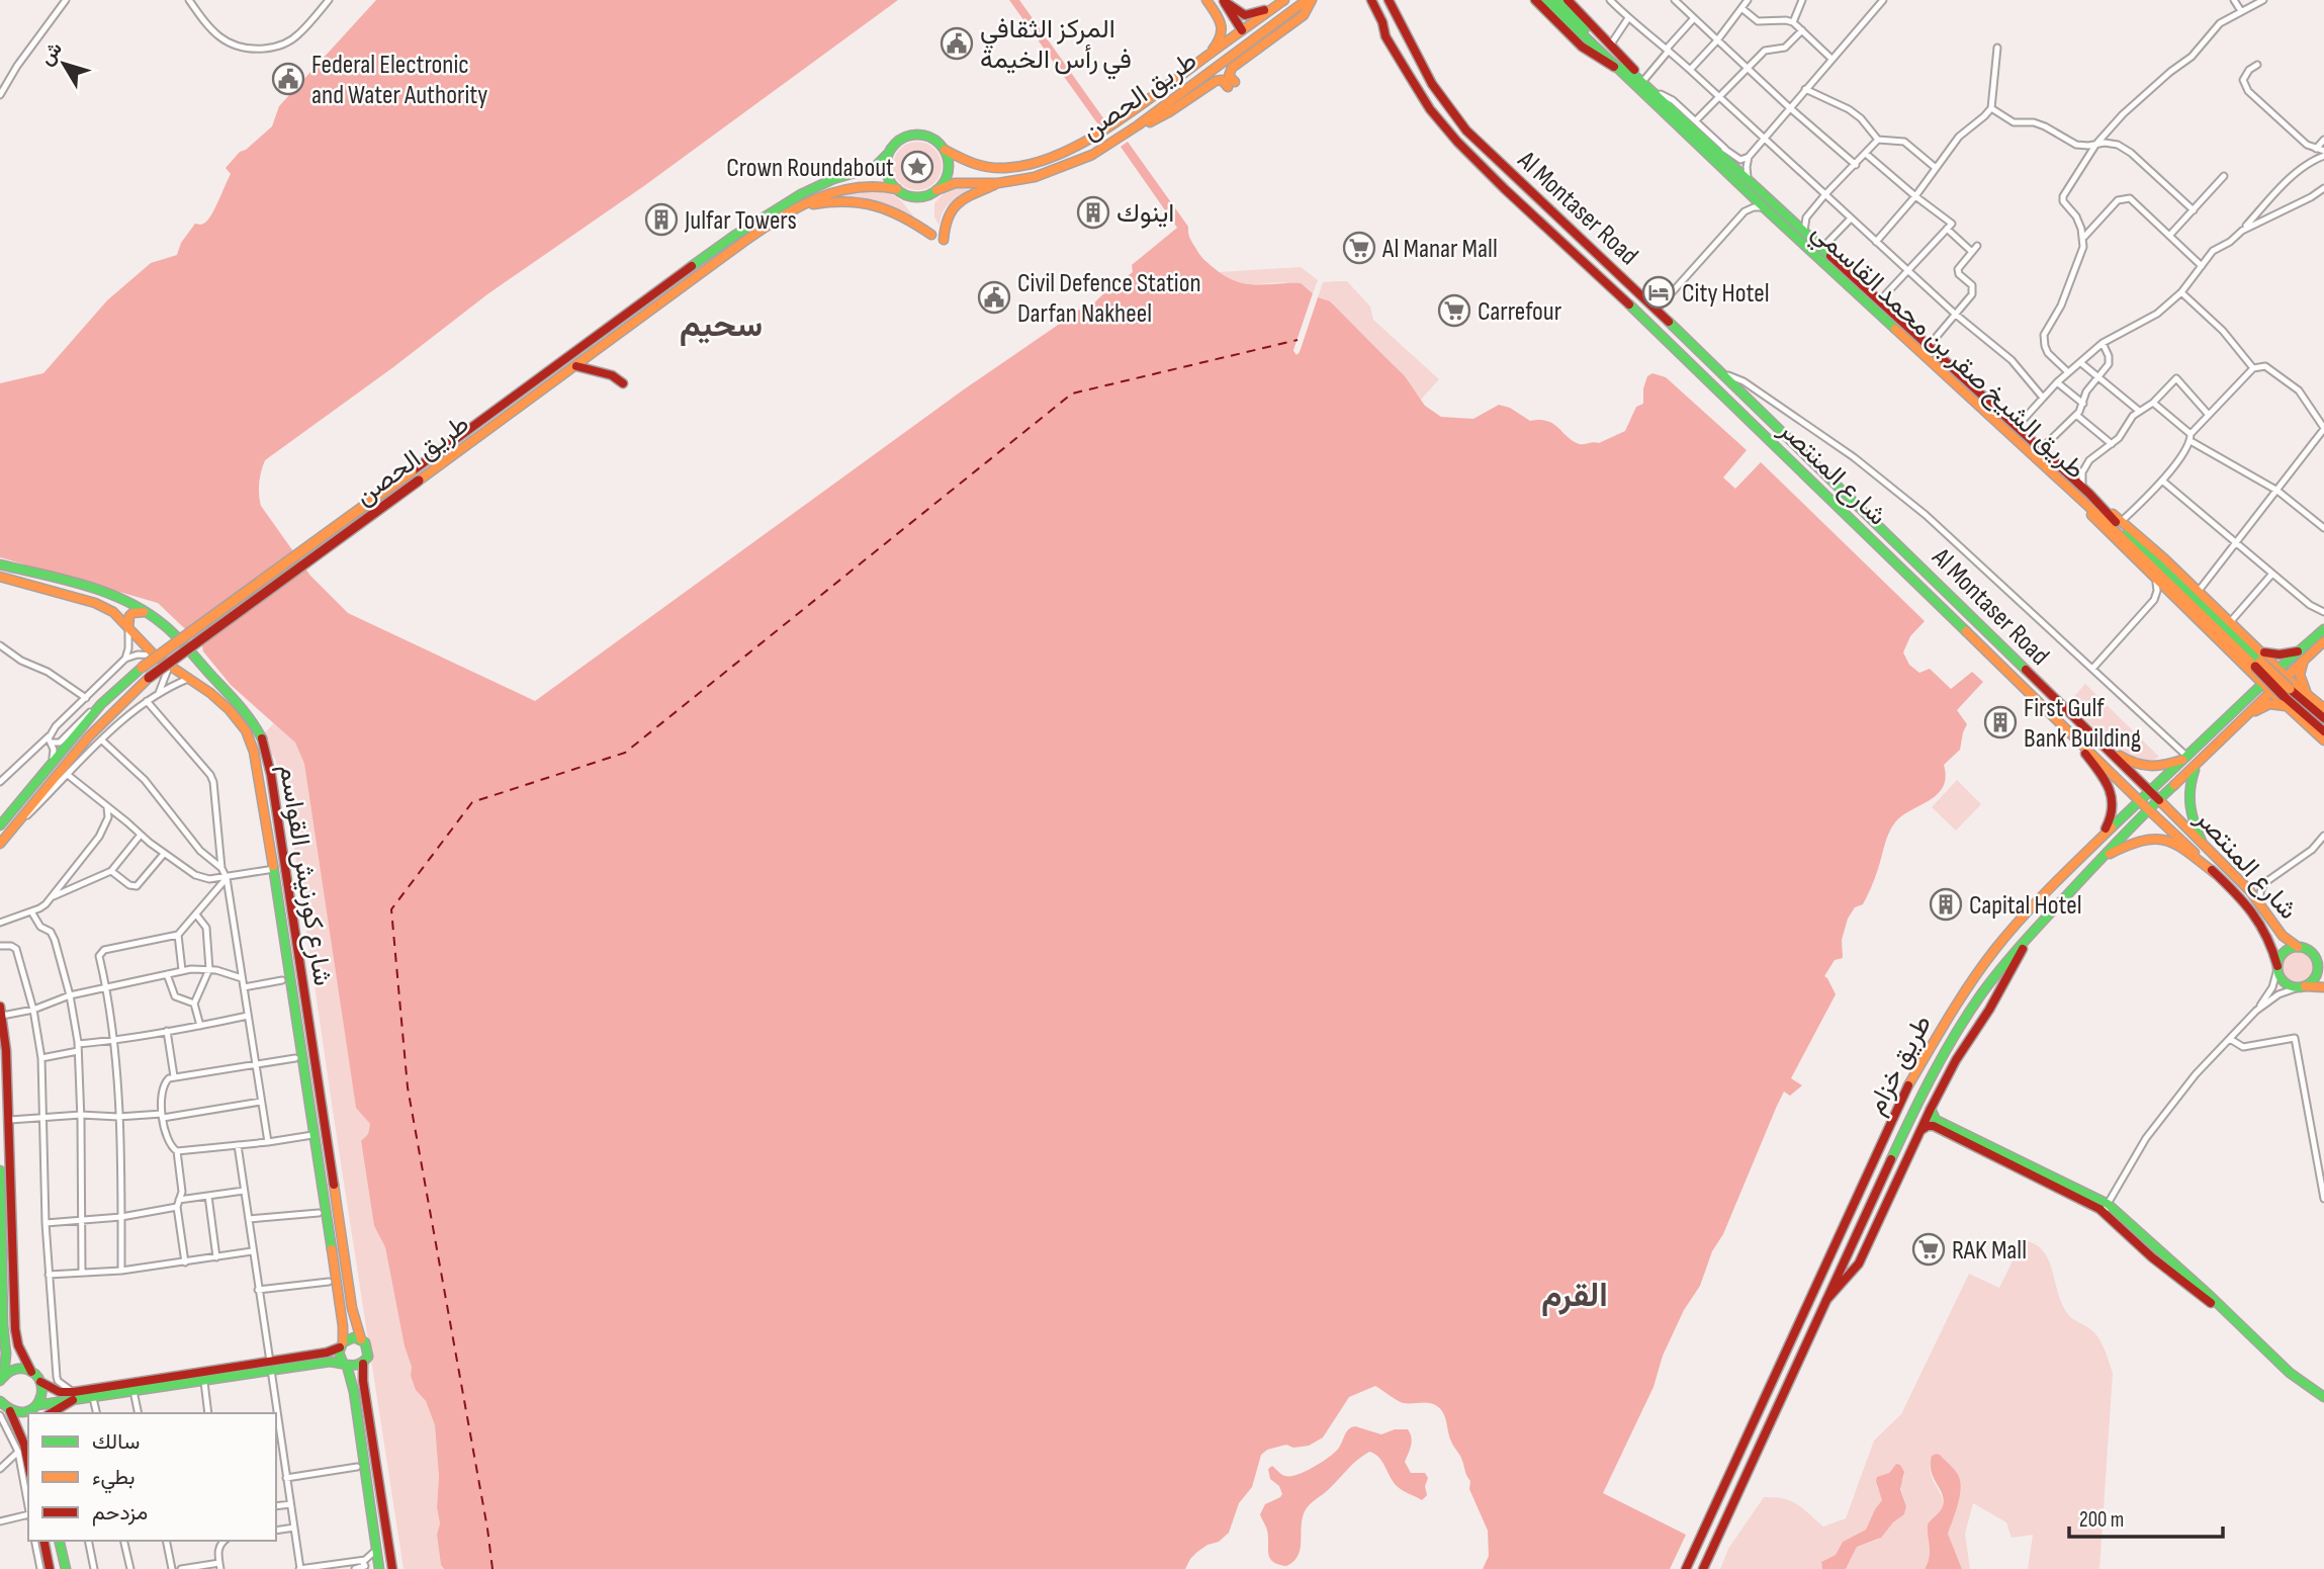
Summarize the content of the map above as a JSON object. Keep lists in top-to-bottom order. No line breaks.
{"streets":{"main road":["طريق الحصن","Al Montaser Road","طريق الشيخ صقر بن محمد القاسمي","شارع المنتصر","شارع كورنيش القواسم","طريق خزام"]},"crossings":[["Al Montaser Road","شارع المنتصر"],["شارع المنتصر","طريق خزام"]],"districts":["سحيم","القرم"],"places":{"public building":["المركز الثقافي في رأس الخيمة","Federal Electronic and Water Authority","Civil Defence Station Darfan Nakheel"],"place":["Crown Roundabout"],"building":["اينوك","Julfar Towers","First Gulf Bank Building","Capital Hotel"],"supermarket":["Al Manar Mall","Carrefour","RAK Mall"],"hotel":["City Hotel"]},"legend":["سالك","بطيء","مزدحم"],"scale_bar":"200 m","north":"top left"}
